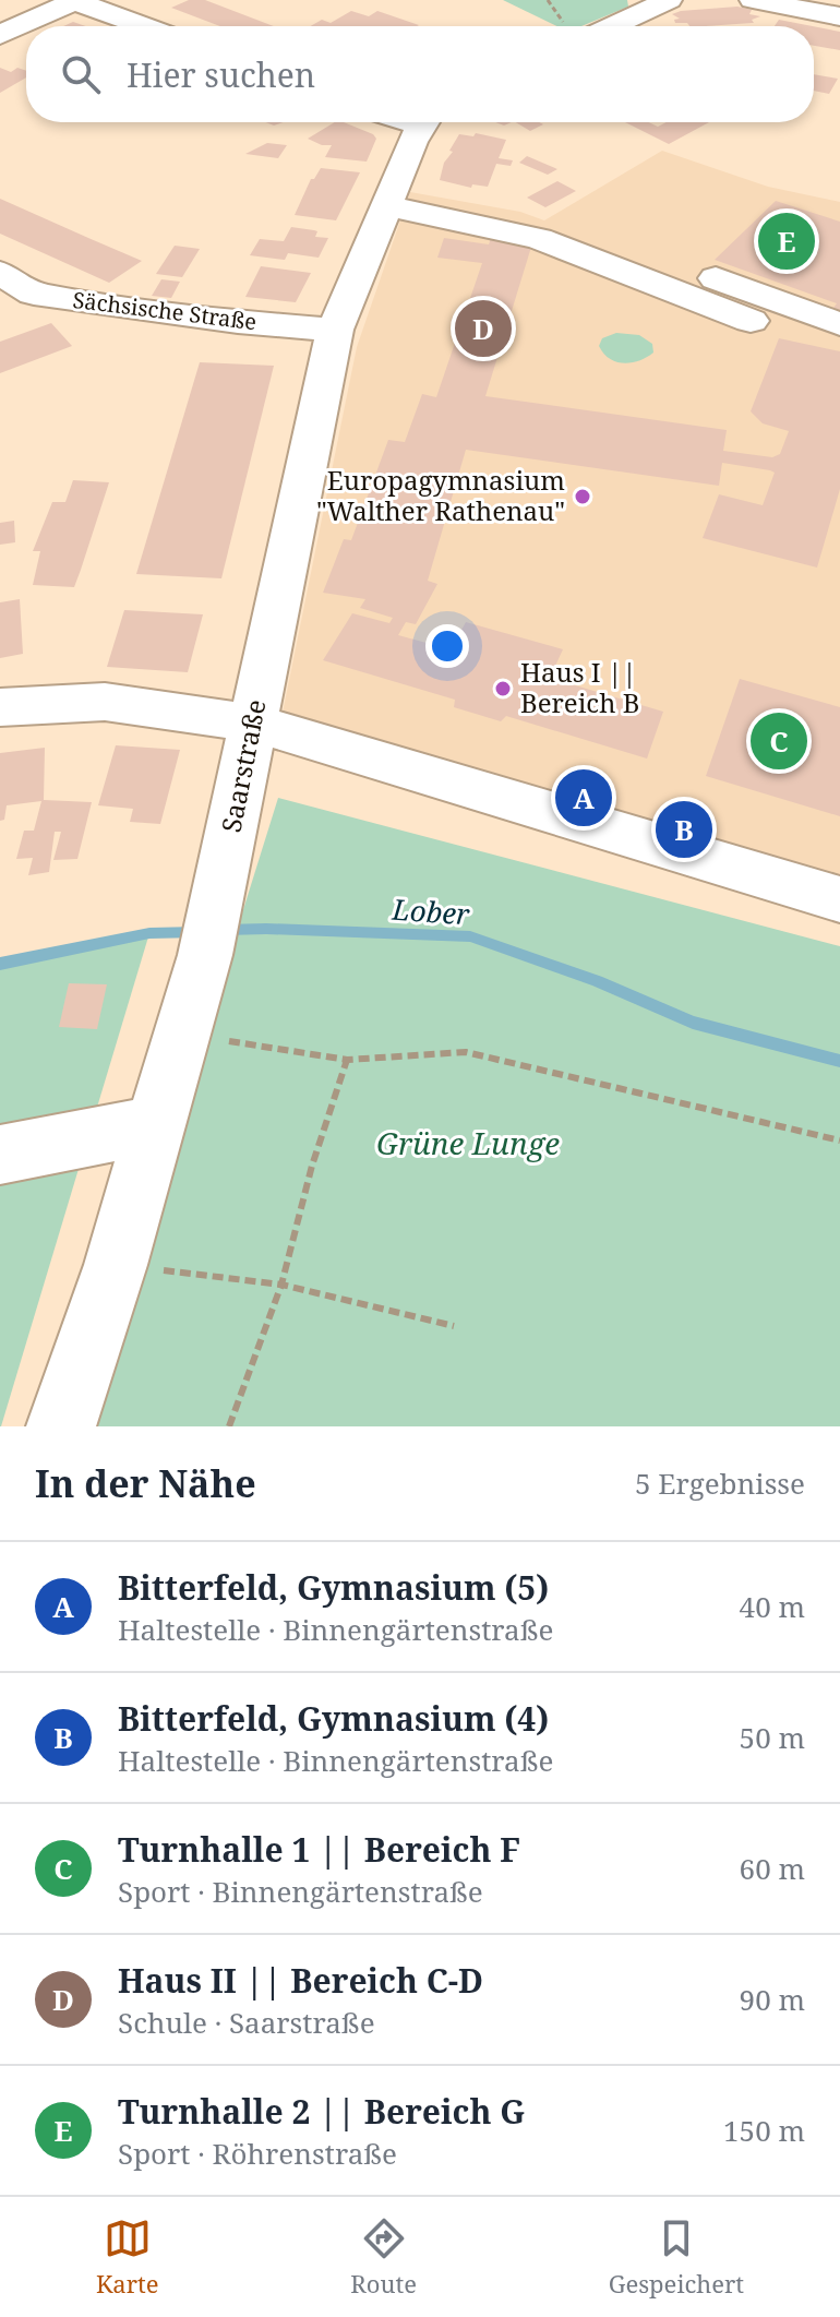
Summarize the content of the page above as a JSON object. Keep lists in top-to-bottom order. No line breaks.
{"streets":{"street":["Sächsische Straße","Saarstraße"]},"crossings":[["Sächsische Straße","Saarstraße"]],"water":["Lober"],"parks":["Grüne Lunge"],"places":["Europagymnasium \"Walther Rathenau\"","Haus I || Bereich B"],"page":{"search":"Hier suchen","pins":["E","D","C","A","B"],"heading":["In der Nähe","5 Ergebnisse"],"list":[{"mark":"A","name":"Bitterfeld, Gymnasium (5)","note":"Haltestelle · Binnengärtenstraße","value":"40 m"},{"mark":"B","name":"Bitterfeld, Gymnasium (4)","note":"Haltestelle · Binnengärtenstraße","value":"50 m"},{"mark":"C","name":"Turnhalle 1 || Bereich F","note":"Sport · Binnengärtenstraße","value":"60 m"},{"mark":"D","name":"Haus II || Bereich C-D","note":"Schule · Saarstraße","value":"90 m"},{"mark":"E","name":"Turnhalle 2 || Bereich G","note":"Sport · Röhrenstraße","value":"150 m"}],"nav":["Karte","Route","Gespeichert"]}}
